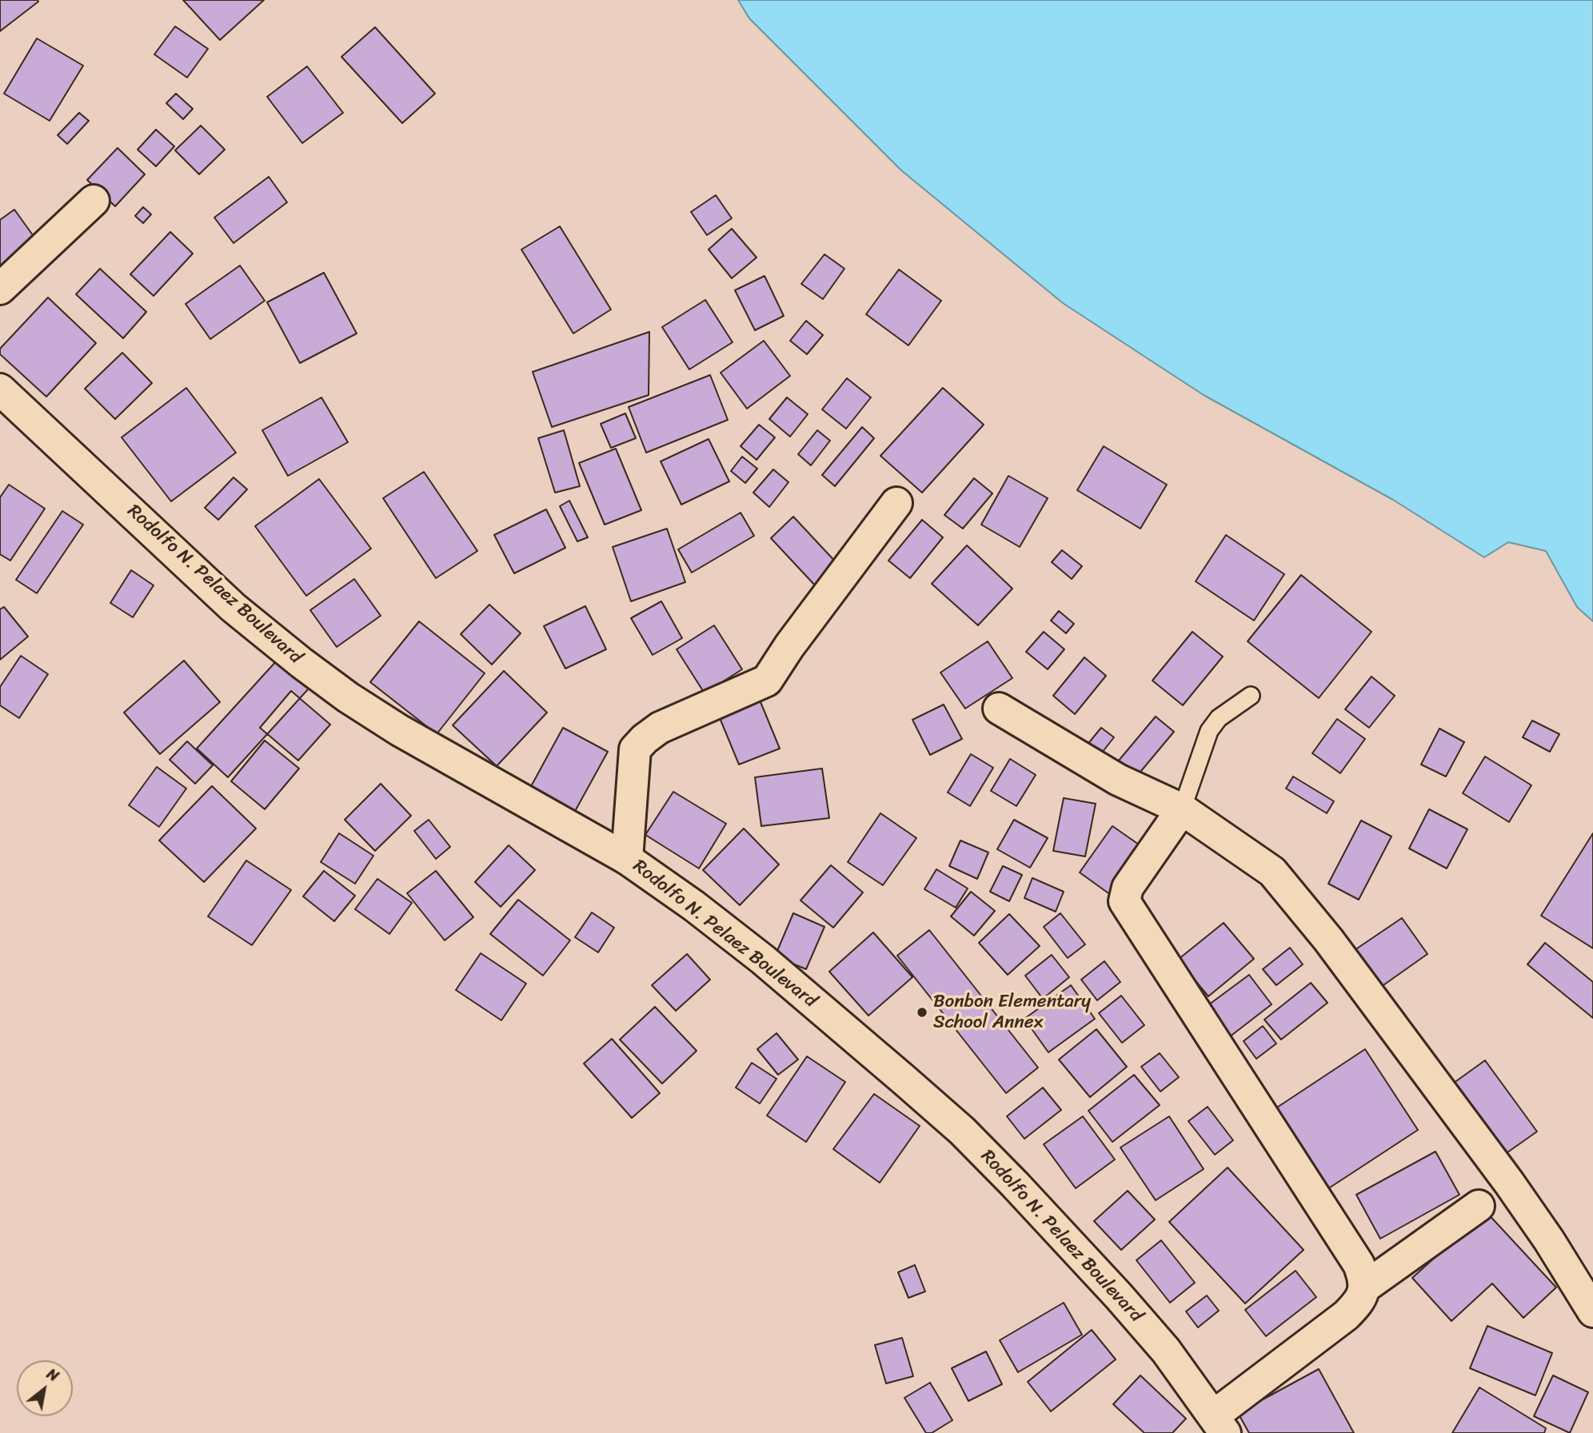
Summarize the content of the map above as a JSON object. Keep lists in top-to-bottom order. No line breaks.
{"streets":{"street":["Rodolfo N. Pelaez Boulevard"]},"places":["Bonbon Elementary School Annex"],"north":"top right"}
